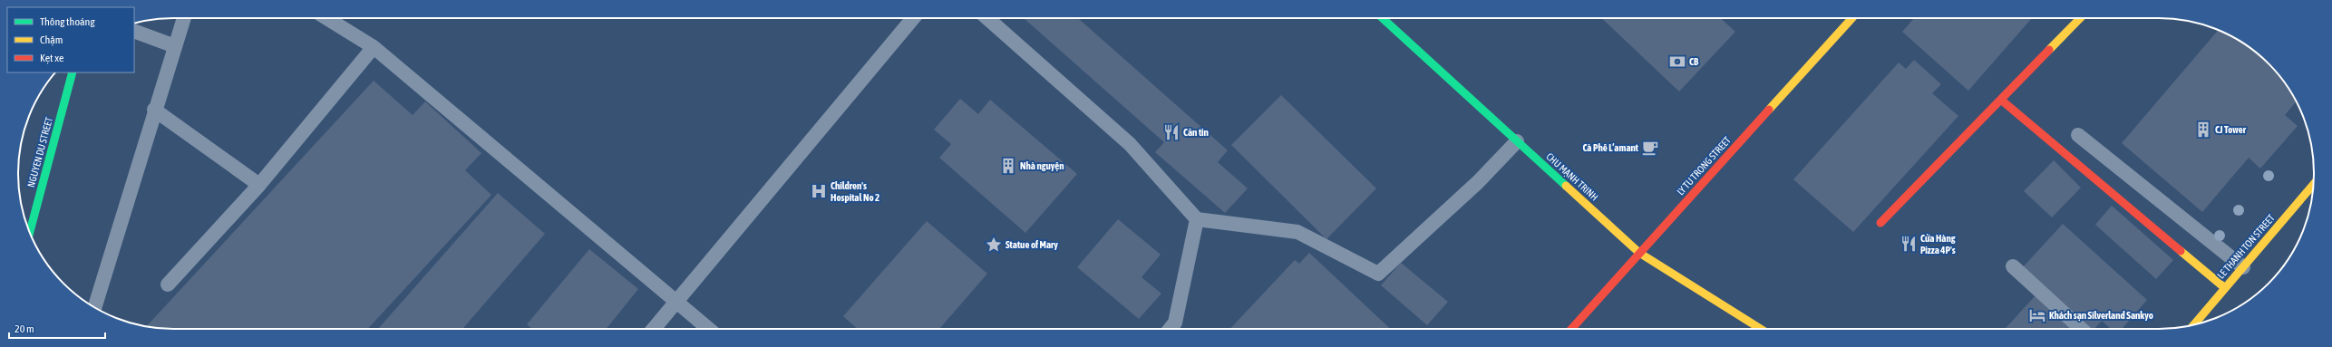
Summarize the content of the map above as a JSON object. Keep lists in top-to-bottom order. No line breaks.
{"streets":{"street":["NGUYEN DU STREET","LY TU TRONG STREET","CHU MẠNH TRINH","LE THANH TON STREET"]},"crossings":[["LY TU TRONG STREET","CHU MẠNH TRINH"]],"places":{"bank":["CB"],"building":["CJ Tower","Nhà nguyện"],"restaurant":["Căn tin","Cửa Hàng Pizza 4P's"],"cafe":["Cà Phê L’amant"],"hospital":["Children's Hospital No 2"],"place":["Statue of Mary"],"hotel":["Khách sạn Silverland Sankyo"]},"legend":["Thông thoáng","Chậm","Kẹt xe"],"scale_bar":"20 m"}
